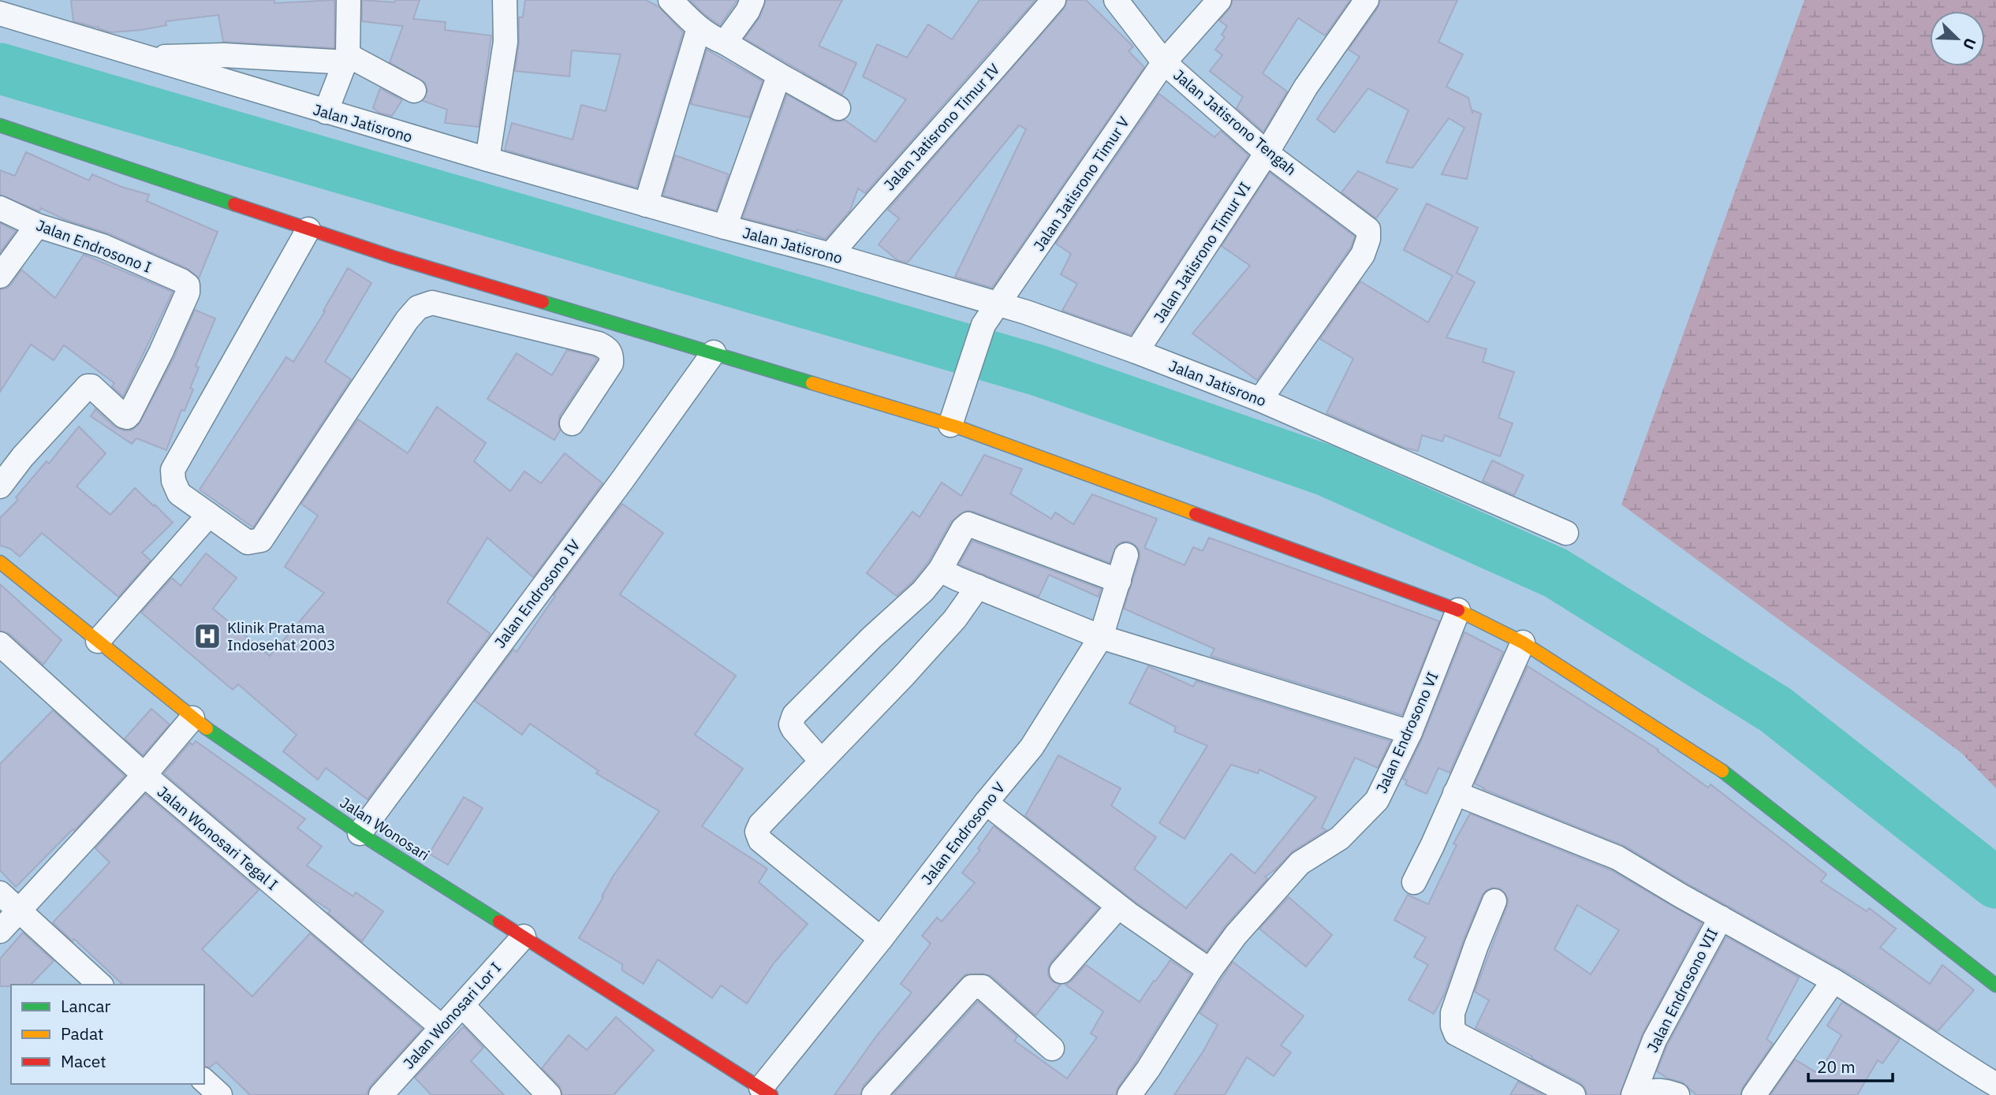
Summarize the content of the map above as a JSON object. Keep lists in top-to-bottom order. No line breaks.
{"streets":{"street":["Jalan Jatisrono Tengah","Jalan Jatisrono","Jalan Jatisrono Timur IV","Jalan Jatisrono Timur V","Jalan Endrosono I","Jalan Jatisrono Timur VI","Jalan Endrosono IV","Jalan Endrosono VI","Jalan Wonosari","Jalan Endrosono V","Jalan Wonosari Tegal I","Jalan Endrosono VII","Jalan Wonosari Lor I"]},"crossings":[["Jalan Jatisrono Tengah","Jalan Jatisrono"],["Jalan Jatisrono Tengah","Jalan Jatisrono Timur V"],["Jalan Jatisrono Tengah","Jalan Jatisrono Timur VI"],["Jalan Jatisrono","Jalan Jatisrono Timur IV"],["Jalan Jatisrono","Jalan Jatisrono Timur V"],["Jalan Jatisrono","Jalan Jatisrono Timur VI"],["Jalan Endrosono IV","Jalan Wonosari"],["Jalan Wonosari","Jalan Endrosono V"],["Jalan Wonosari","Jalan Wonosari Lor I"],["Jalan Wonosari Tegal I","Jalan Wonosari Lor I"]],"places":{"hospital":["Klinik Pratama Indosehat 2003"]},"legend":["Lancar","Padat","Macet"],"scale_bar":"20 m","north":"bottom right"}
